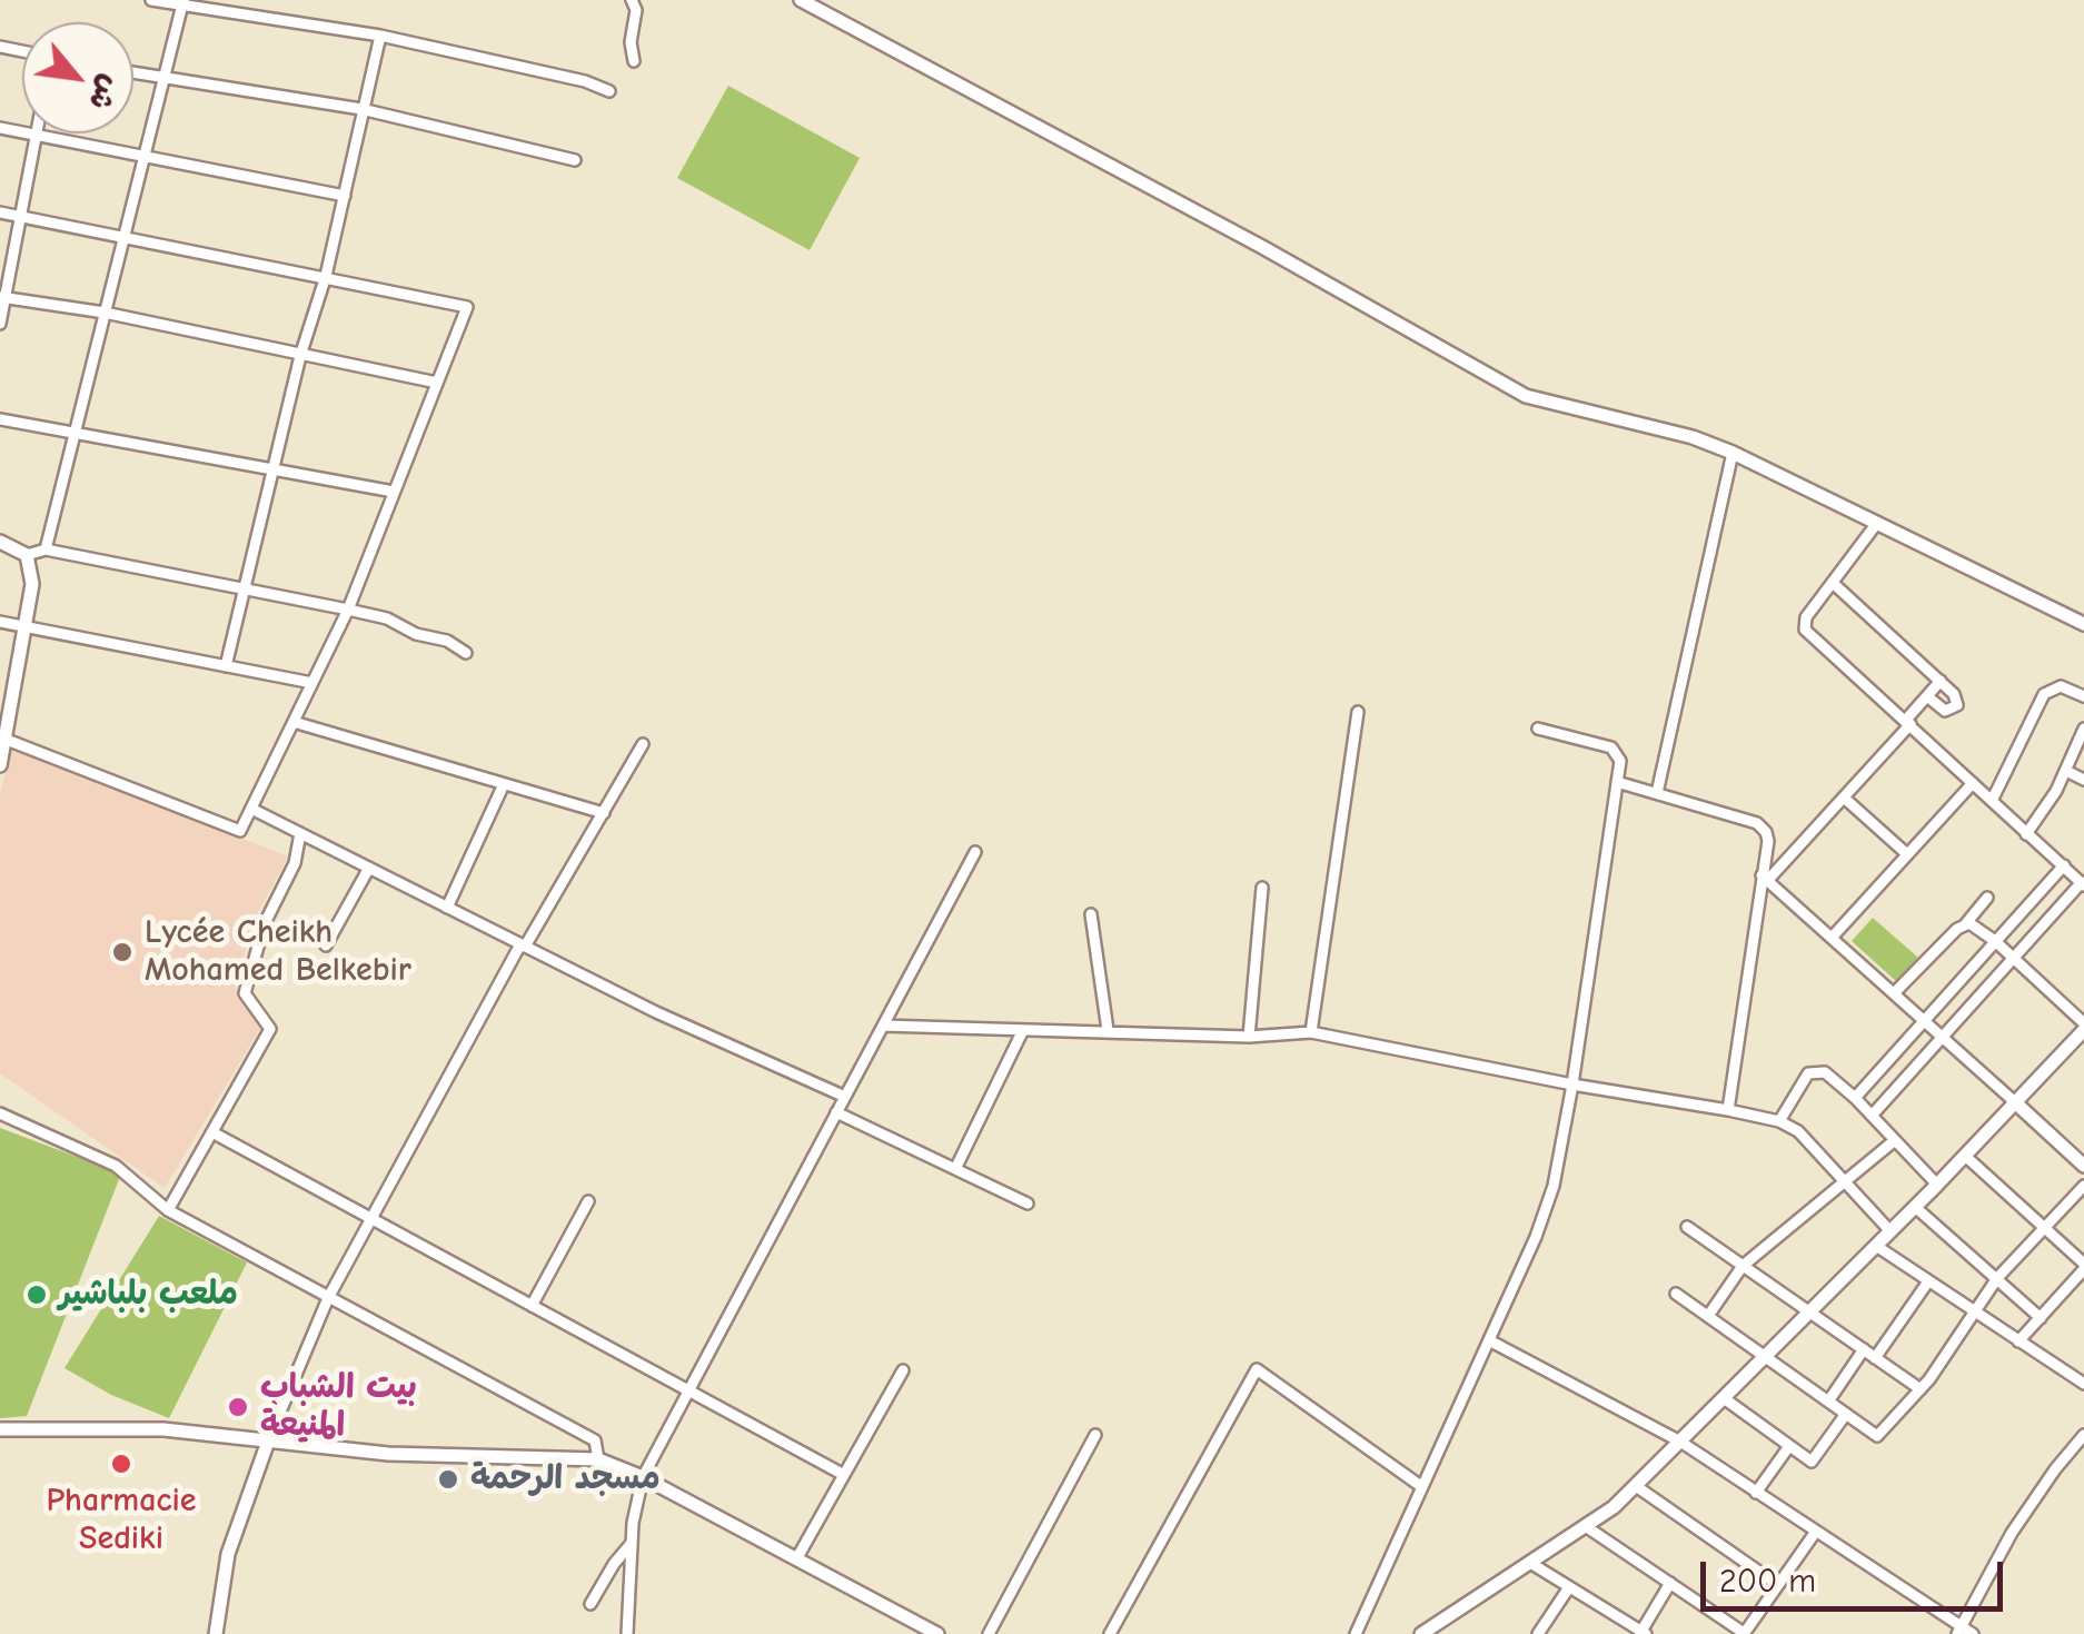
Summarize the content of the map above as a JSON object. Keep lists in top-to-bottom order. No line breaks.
{"places":["Lycée Cheikh Mohamed Belkebir","ملعب بلباشير","بيت الشباب المنيعة","Pharmacie Sediki","مسجد الرحمة"],"scale_bar":"200 m","north":"bottom right"}
